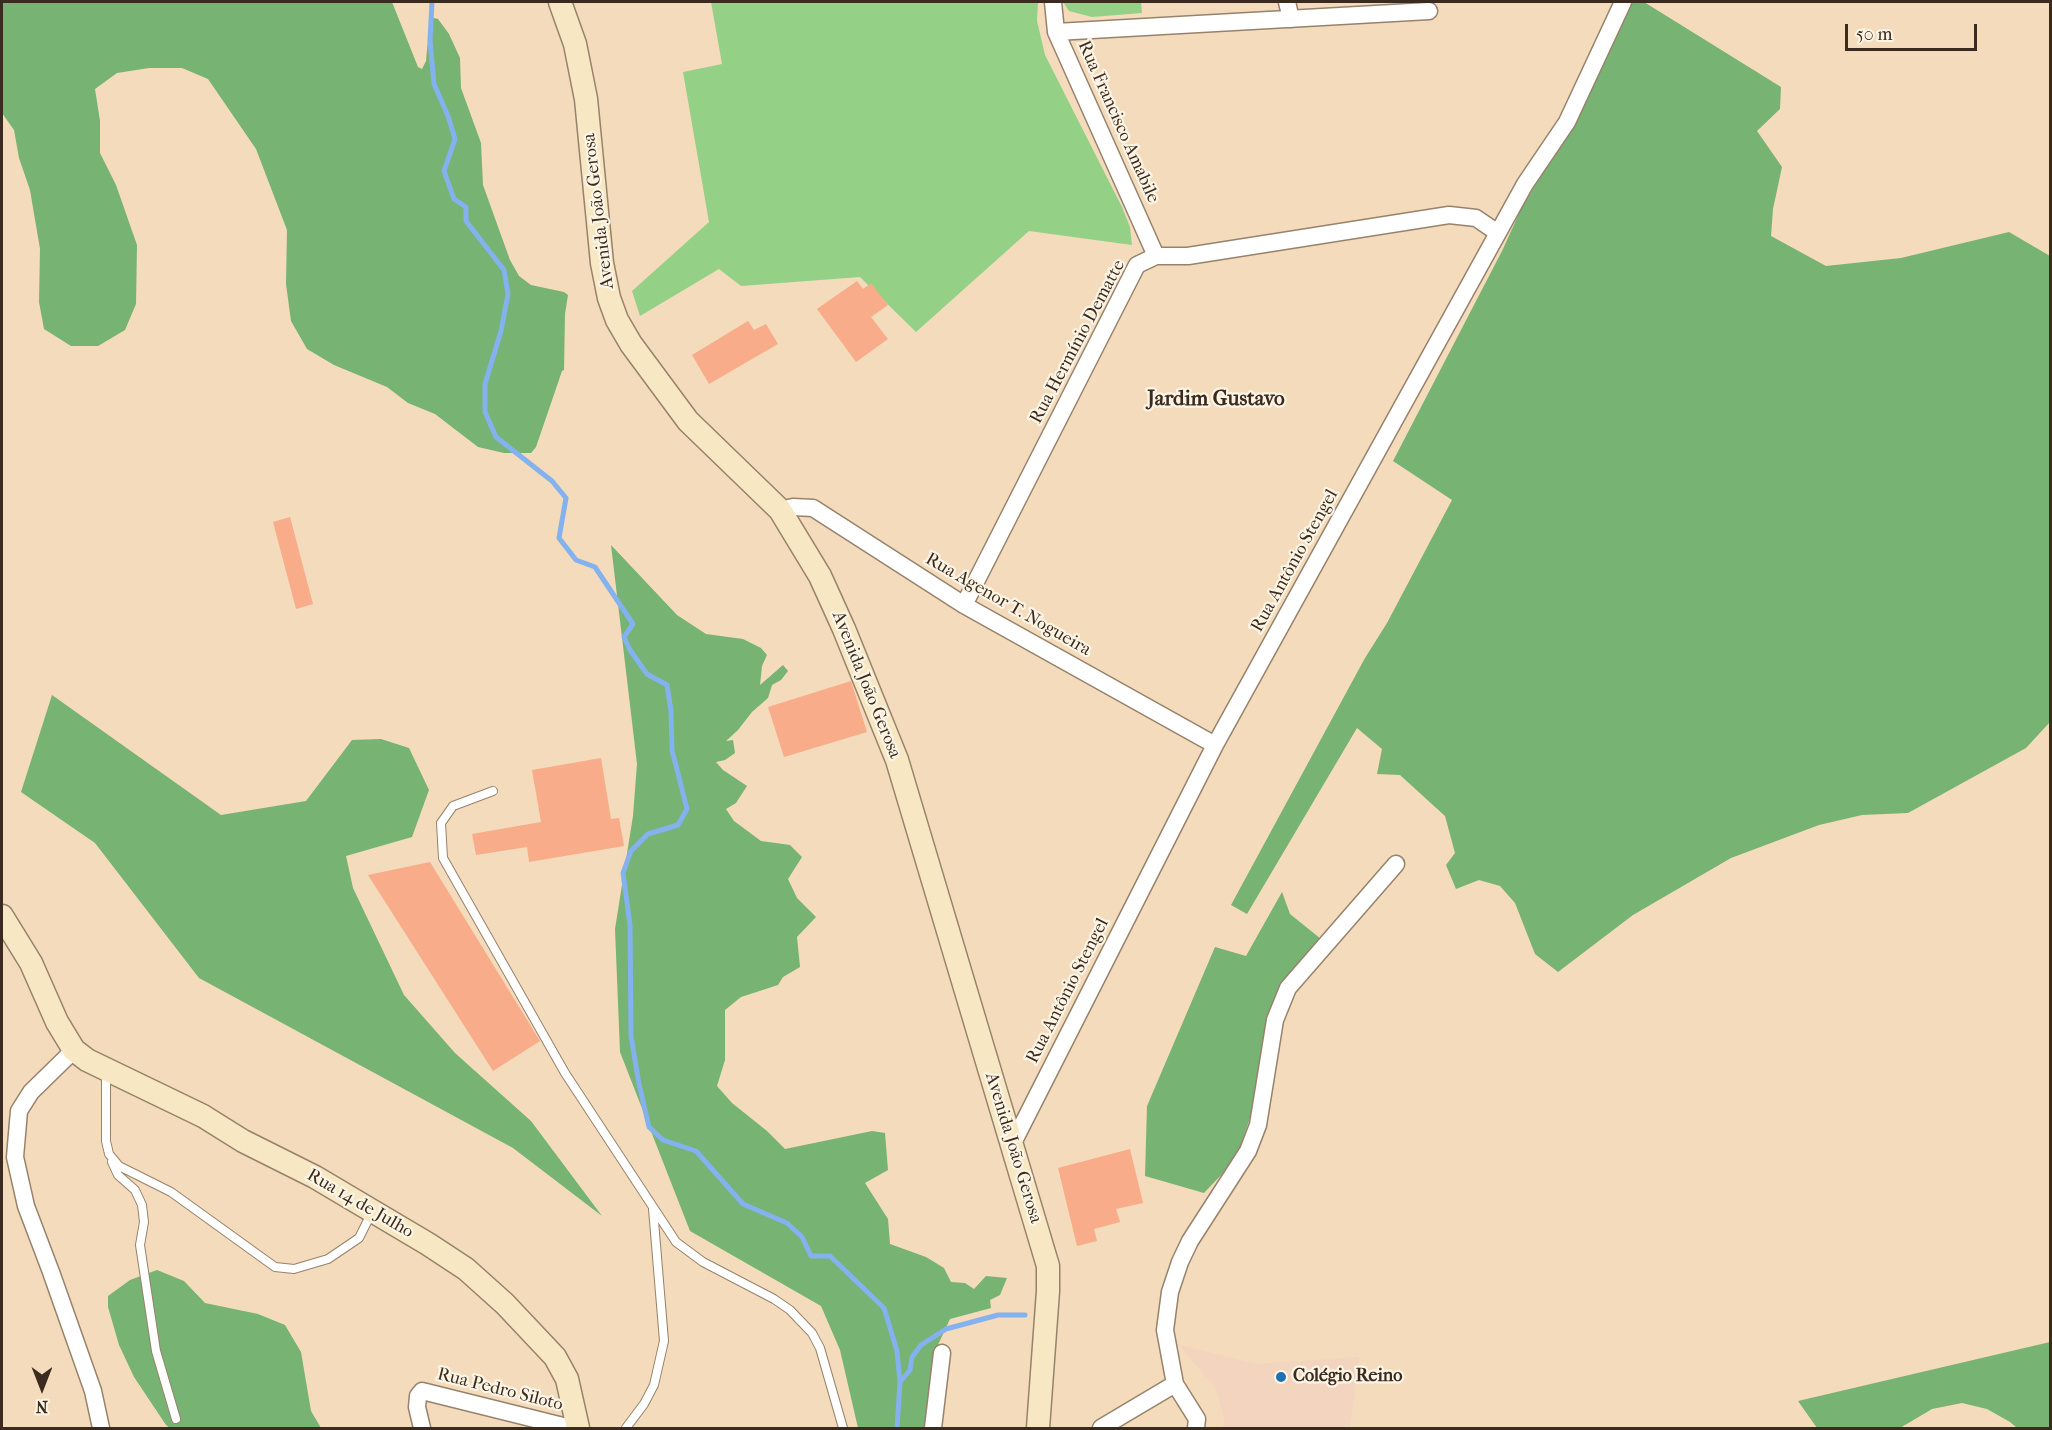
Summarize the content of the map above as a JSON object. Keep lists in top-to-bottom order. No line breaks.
{"streets":{"main road":["Avenida João Gerosa","Rua 14 de Julho"],"street":["Rua Francisco Amabile","Rua Hermínio Dematte","Rua Antônio Stengel","Rua Agenor T. Nogueira","Rua Pedro Siloto"]},"crossings":[["Rua Francisco Amabile","Rua Hermínio Dematte"],["Avenida João Gerosa","Rua Antônio Stengel"],["Avenida João Gerosa","Rua Agenor T. Nogueira"],["Rua Hermínio Dematte","Rua Agenor T. Nogueira"],["Rua Antônio Stengel","Rua Agenor T. Nogueira"]],"districts":["Jardim Gustavo"],"places":["Colégio Reino"],"scale_bar":"50 m","north":"bottom"}
